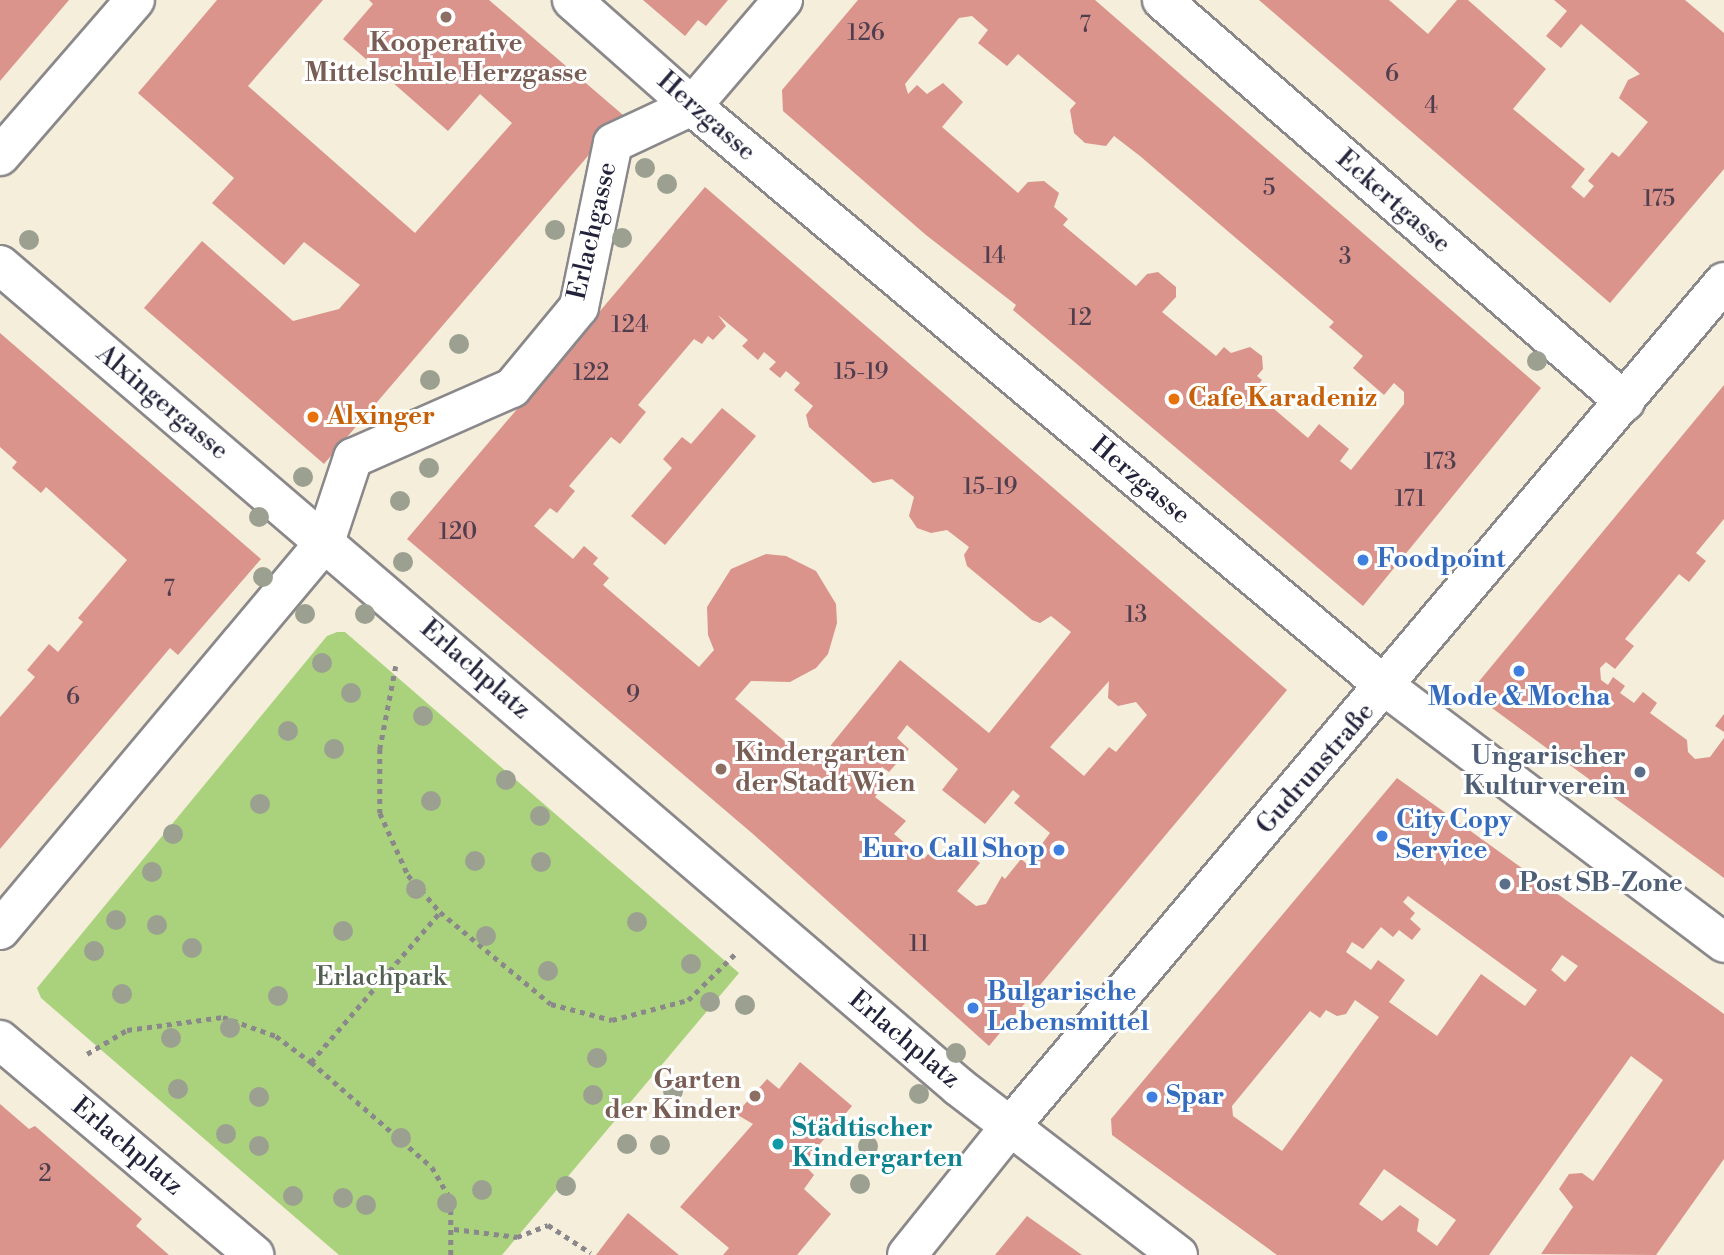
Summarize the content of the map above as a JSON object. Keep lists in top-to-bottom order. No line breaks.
{"streets":{"street":["Herzgasse","Eckertgasse","Erlachgasse","Alxingergasse","Erlachplatz","Gudrunstraße"]},"crossings":[["Herzgasse","Erlachgasse"],["Herzgasse","Gudrunstraße"],["Eckertgasse","Gudrunstraße"],["Erlachgasse","Alxingergasse"],["Erlachgasse","Erlachplatz"],["Alxingergasse","Erlachplatz"],["Erlachplatz","Gudrunstraße"]],"parks":["Erlachpark"],"places":["Kooperative Mittelschule Herzgasse","Cafe Karadeniz","Alxinger","Foodpoint","Mode & Mocha","Kindergarten der Stadt Wien","Ungarischer Kulturverein","City Copy Service","Euro Call Shop","Post SB-Zone","Bulgarische Lebensmittel","Garten der Kinder","Spar","Städtischer Kindergarten"],"house_numbers":["7","126","6","4","5","175","14","3","12","124","15-19","122","173","15-19","171","120","7","13","9","6","11","2"]}
